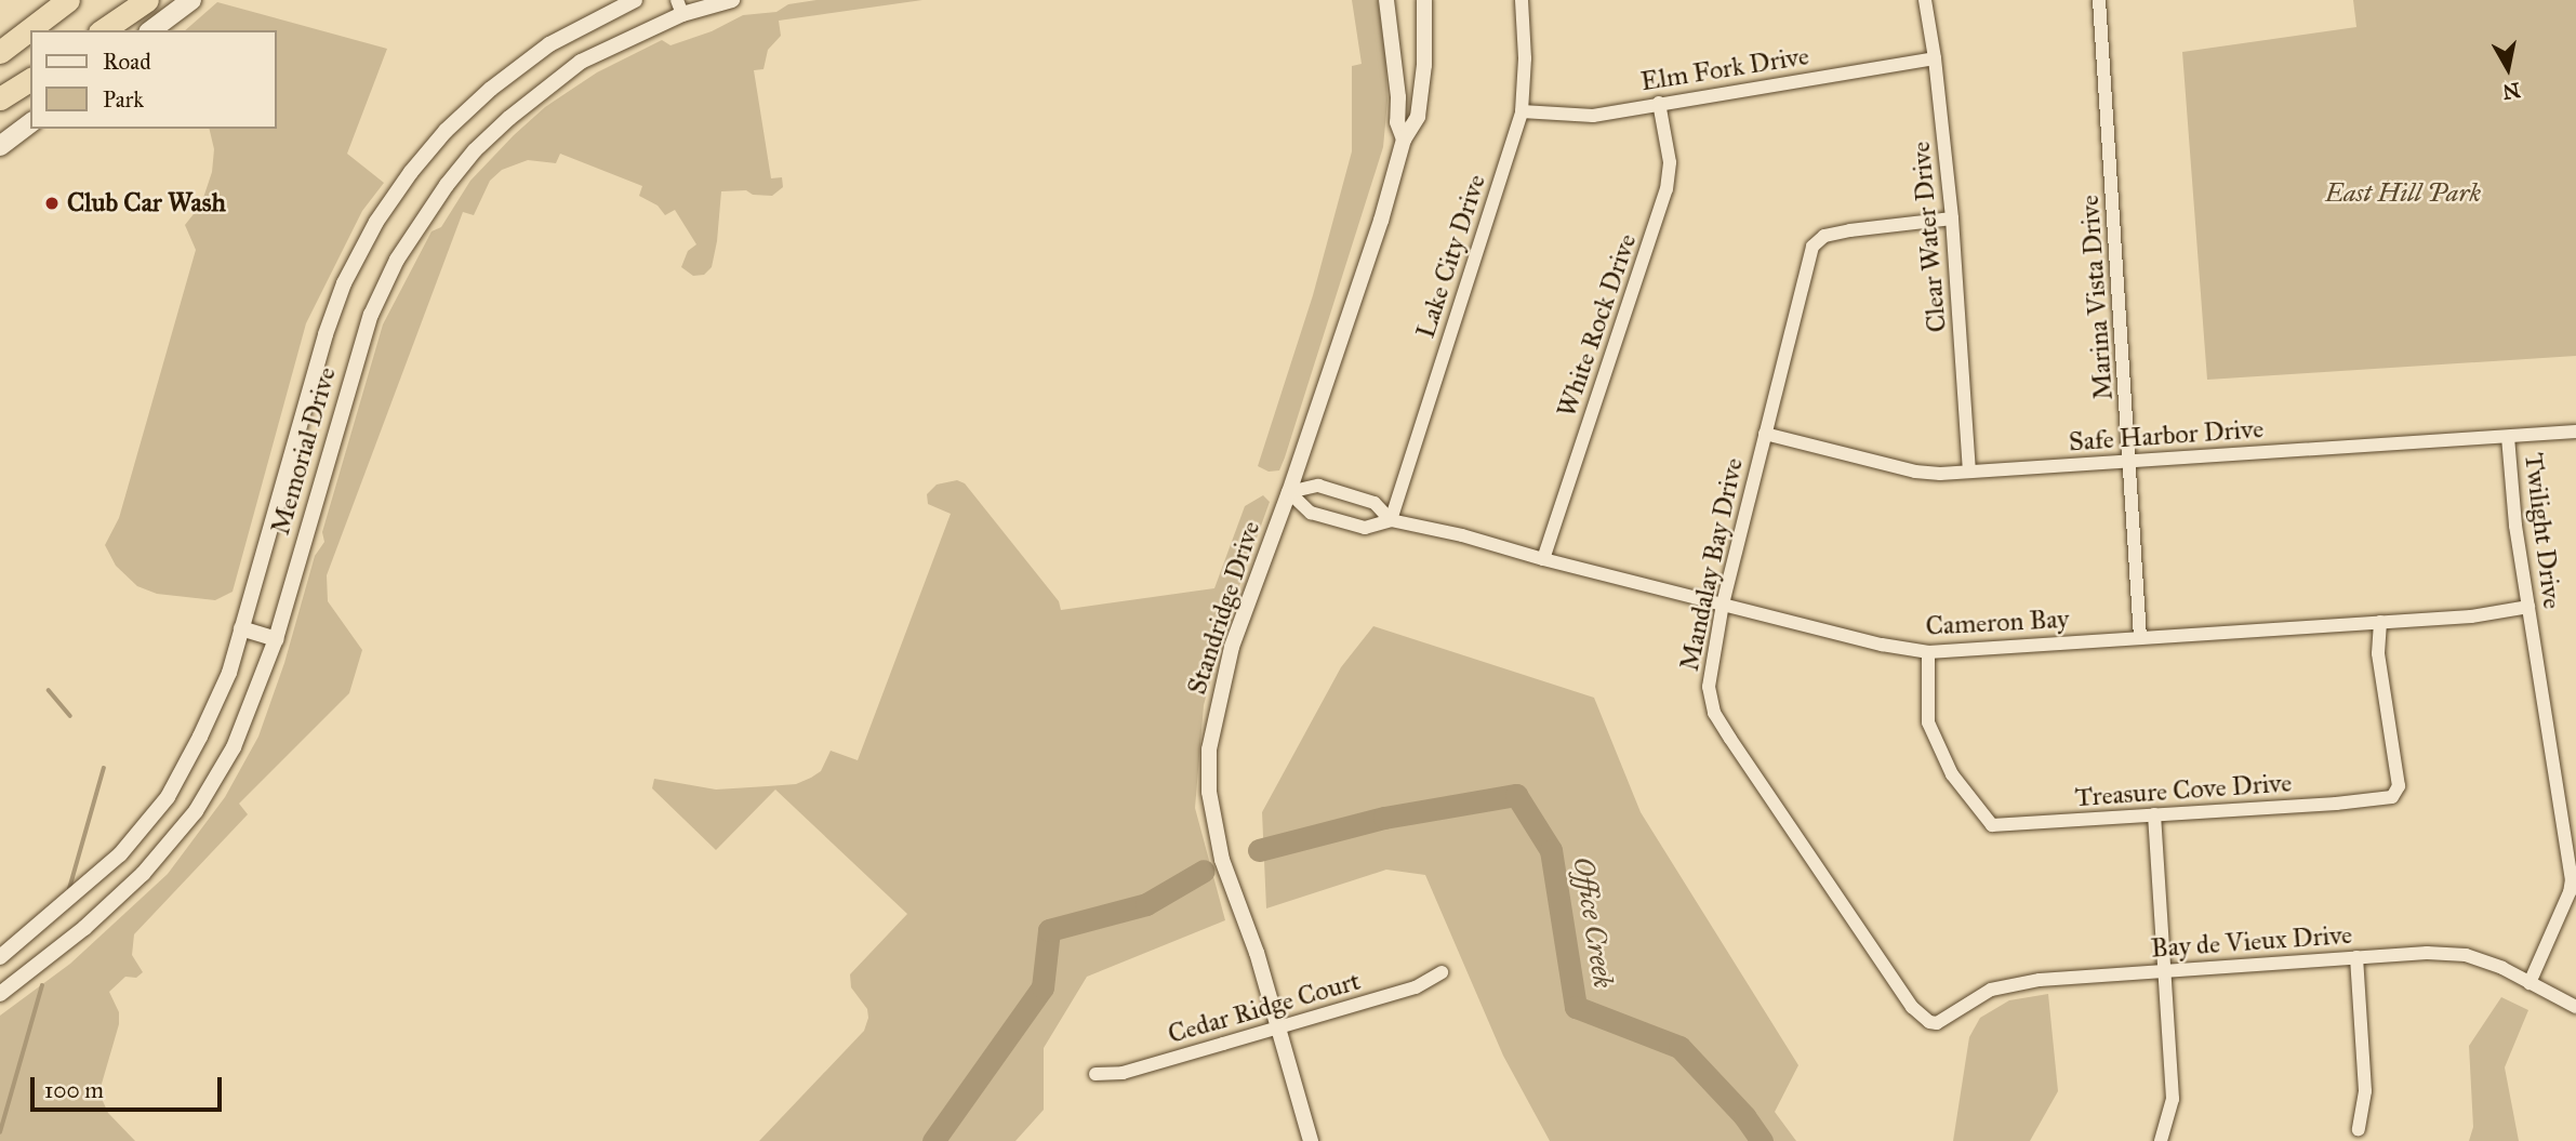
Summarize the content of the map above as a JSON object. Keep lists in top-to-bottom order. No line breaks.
{"streets":{"street":["Elm Fork Drive","Clear Water Drive","Lake City Drive","Marina Vista Drive","White Rock Drive","Safe Harbor Drive","Memorial Drive","Twilight Drive","Mandalay Bay Drive","Standridge Drive","Cameron Bay","Treasure Cove Drive","Bay de Vieux Drive","Cedar Ridge Court"]},"crossings":[["Elm Fork Drive","Clear Water Drive"],["Elm Fork Drive","Lake City Drive"],["Elm Fork Drive","White Rock Drive"],["Clear Water Drive","Safe Harbor Drive"],["Clear Water Drive","Mandalay Bay Drive"],["Lake City Drive","Cameron Bay"],["Marina Vista Drive","Safe Harbor Drive"],["Marina Vista Drive","Cameron Bay"],["White Rock Drive","Cameron Bay"],["Safe Harbor Drive","Twilight Drive"],["Safe Harbor Drive","Mandalay Bay Drive"],["Twilight Drive","Cameron Bay"],["Twilight Drive","Bay de Vieux Drive"],["Mandalay Bay Drive","Cameron Bay"],["Mandalay Bay Drive","Bay de Vieux Drive"],["Standridge Drive","Cameron Bay"],["Standridge Drive","Cedar Ridge Court"],["Cameron Bay","Treasure Cove Drive"]],"water":["Office Creek"],"parks":["East Hill Park"],"places":["Club Car Wash"],"legend":["Road","Park"],"scale_bar":"100 m","north":"bottom"}
